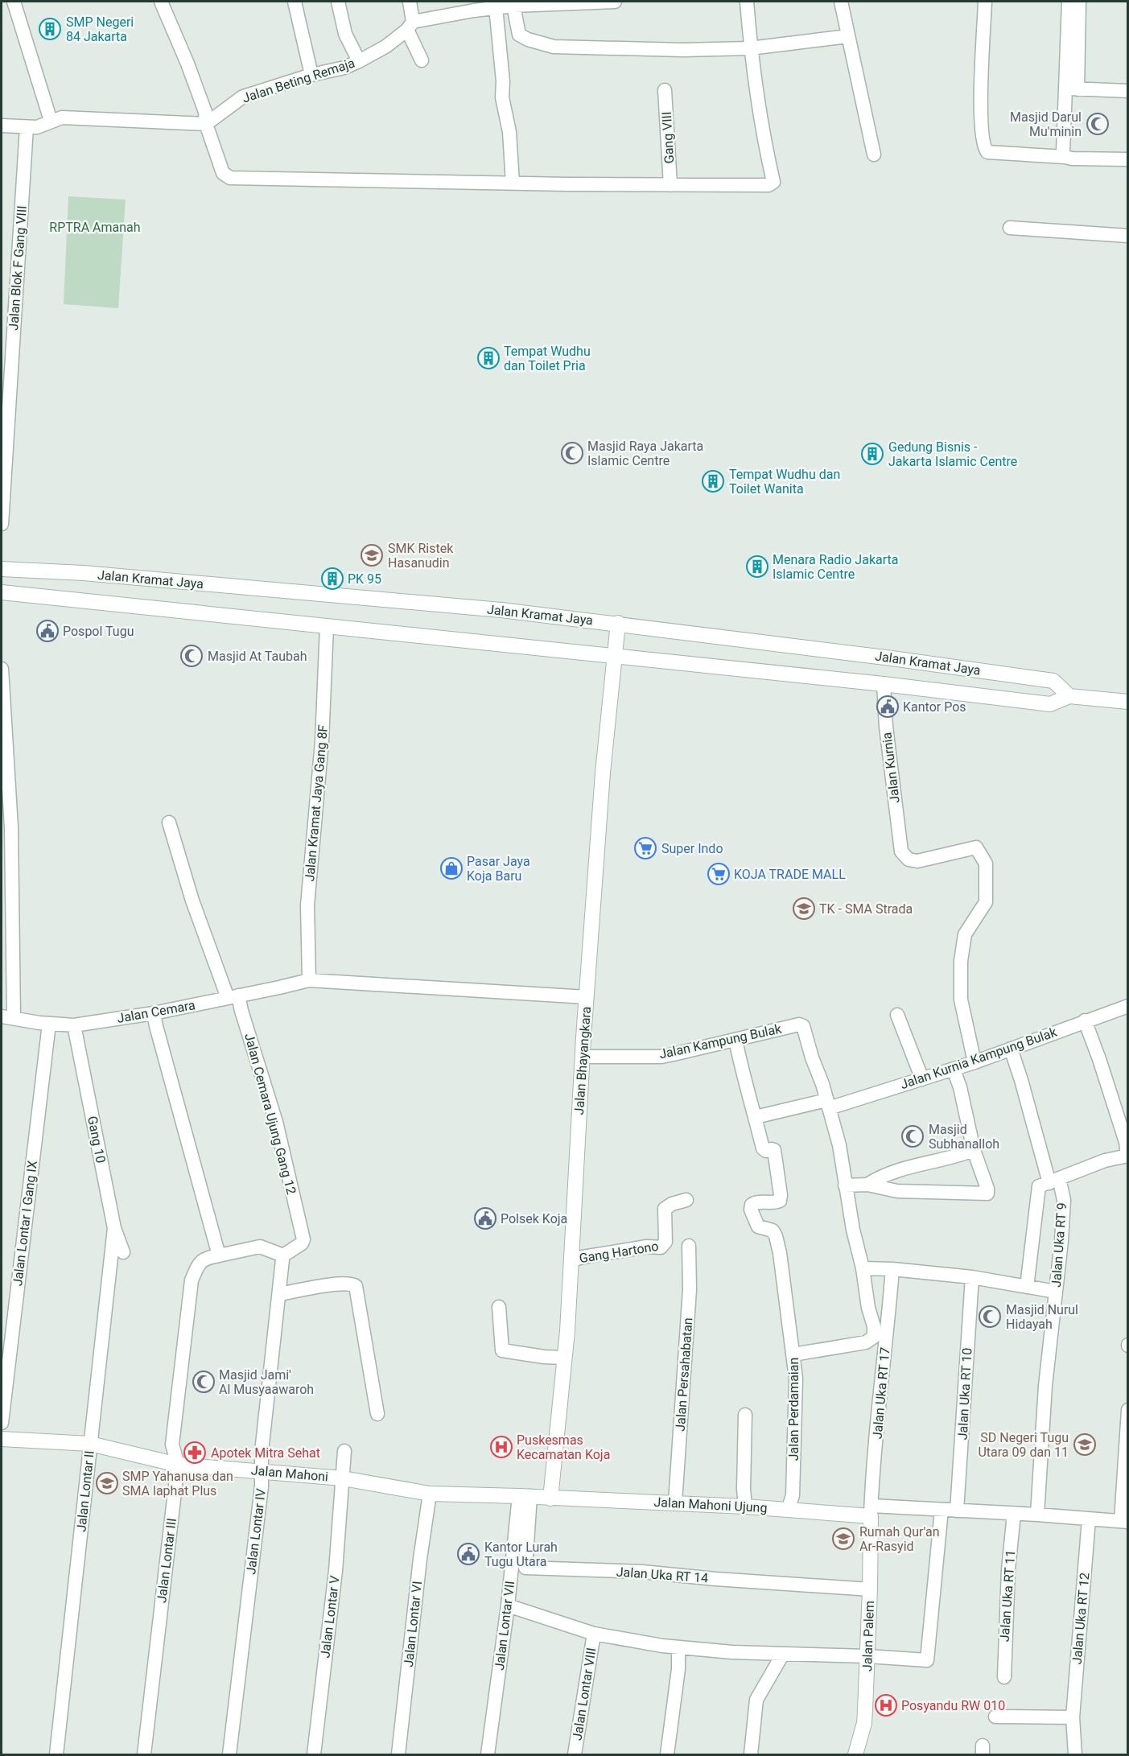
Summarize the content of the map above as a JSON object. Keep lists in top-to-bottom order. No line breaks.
{"streets":{"street":["Jalan Beting Remaja","Gang VIII","Jalan Blok F Gang VIII","Jalan Kramat Jaya","Jalan Kurnia","Jalan Kramat Jaya Gang 8F","Jalan Cemara","Jalan Kampung Bulak","Jalan Kurnia Kampung Bulak","Jalan Bhayangkara","Jalan Cemara Ujung Gang 12","Gang 10","Jalan Lontar I Gang IX","Jalan Uka RT 9","Gang Hartono","Jalan Persahabatan","Jalan Uka RT 17","Jalan Uka RT 10","Jalan Perdamaian","Jalan Mahoni","Jalan Lontar II","Jalan Mahoni Ujung","Jalan Lontar IV","Jalan Lontar III","Jalan Uka RT 14","Jalan Uka RT 11","Jalan Lontar V","Jalan Uka RT 12","Jalan Lontar VI","Jalan Lontar VII","Jalan Palem","Jalan Lontar VIII"]},"crossings":[["Jalan Kramat Jaya","Jalan Kurnia"],["Jalan Kramat Jaya","Jalan Kramat Jaya Gang 8F"],["Jalan Kramat Jaya","Jalan Bhayangkara"],["Jalan Kurnia","Jalan Kurnia Kampung Bulak"],["Jalan Kramat Jaya Gang 8F","Jalan Cemara"],["Jalan Cemara","Jalan Bhayangkara"],["Jalan Cemara","Jalan Cemara Ujung Gang 12"],["Jalan Cemara","Gang 10"],["Jalan Cemara","Jalan Lontar I Gang IX"],["Jalan Kampung Bulak","Jalan Kurnia Kampung Bulak"],["Jalan Kampung Bulak","Jalan Bhayangkara"],["Jalan Kurnia Kampung Bulak","Jalan Uka RT 9"],["Jalan Kurnia Kampung Bulak","Jalan Perdamaian"],["Jalan Bhayangkara","Gang Hartono"],["Jalan Bhayangkara","Jalan Mahoni"],["Jalan Bhayangkara","Jalan Mahoni Ujung"],["Jalan Cemara Ujung Gang 12","Jalan Lontar IV"],["Gang 10","Jalan Lontar II"],["Jalan Uka RT 9","Jalan Mahoni Ujung"],["Jalan Persahabatan","Jalan Mahoni Ujung"],["Jalan Uka RT 17","Jalan Mahoni Ujung"],["Jalan Uka RT 17","Jalan Palem"],["Jalan Uka RT 10","Jalan Mahoni Ujung"],["Jalan Perdamaian","Jalan Mahoni Ujung"],["Jalan Mahoni","Jalan Lontar II"],["Jalan Mahoni","Jalan Mahoni Ujung"],["Jalan Mahoni","Jalan Lontar IV"],["Jalan Mahoni","Jalan Lontar III"],["Jalan Mahoni","Jalan Uka RT 14"],["Jalan Mahoni","Jalan Lontar V"],["Jalan Mahoni","Jalan Lontar VI"],["Jalan Mahoni","Jalan Lontar VII"],["Jalan Mahoni Ujung","Jalan Uka RT 11"],["Jalan Mahoni Ujung","Jalan Uka RT 12"],["Jalan Mahoni Ujung","Jalan Palem"],["Jalan Uka RT 14","Jalan Lontar VII"],["Jalan Uka RT 14","Jalan Palem"]],"parks":["RPTRA Amanah"],"places":{"building":["SMP Negeri 84 Jakarta","Tempat Wudhu dan Toilet Pria","Gedung Bisnis - Jakarta Islamic Centre","Tempat Wudhu dan Toilet Wanita","Menara Radio Jakarta Islamic Centre","PK 95"],"mosque":["Masjid Darul Mu'minin","Masjid Raya Jakarta Islamic Centre","Masjid At Taubah","Masjid Subhanalloh","Masjid Nurul Hidayah","Masjid Jami' Al Musyaawaroh"],"school or university":["SMK Ristek Hasanudin","TK - SMA Strada","SD Negeri Tugu Utara 09 dan 11","SMP Yahanusa dan SMA laphat Plus","Rumah Qur'an Ar-Rasyid"],"public building":["Pospol Tugu","Kantor Pos","Polsek Koja","Kantor Lurah Tugu Utara"],"supermarket":["Super Indo","KOJA TRADE MALL"],"shop":["Pasar Jaya Koja Baru"],"hospital":["Puskesmas Kecamatan Koja","Posyandu RW 010"],"pharmacy":["Apotek Mitra Sehat"]}}
